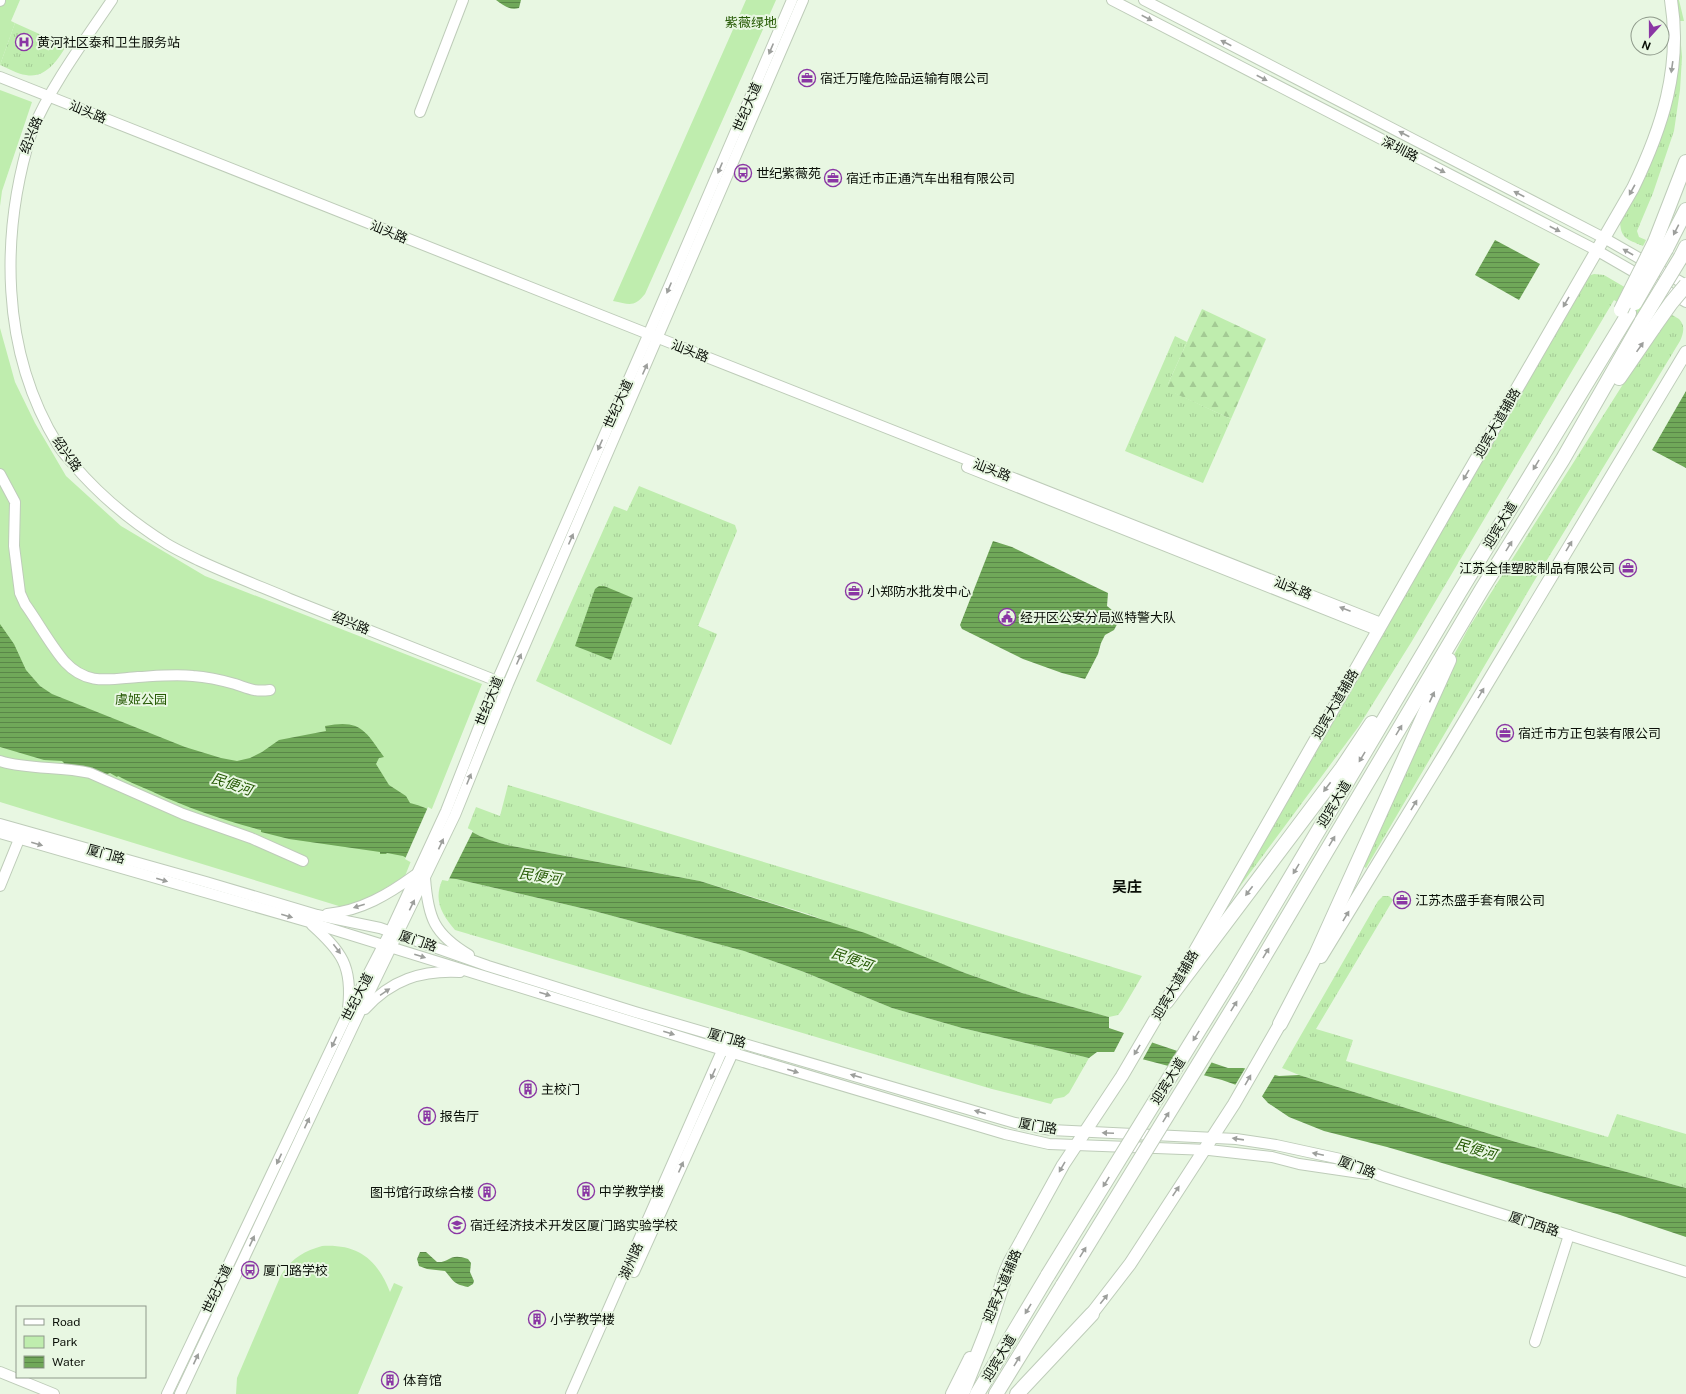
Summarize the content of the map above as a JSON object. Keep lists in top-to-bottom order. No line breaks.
{"streets":{"highway":["迎宾大道"],"main road":["迎宾大道辅路"],"street":["世纪大道","汕头路","绍兴路","深圳路","厦门路","厦门西路","湖州路"]},"crossings":[["世纪大道","汕头路"],["世纪大道","绍兴路"],["世纪大道","厦门路"],["汕头路","绍兴路"],["汕头路","迎宾大道辅路"],["深圳路","迎宾大道辅路"],["迎宾大道辅路","厦门路"],["厦门路","厦门西路"],["厦门路","湖州路"]],"one_way":["迎宾大道辅路"],"districts":["吴庄"],"water":["民便河"],"parks":["紫薇绿地","虞姬公园"],"places":{"hospital":["黄河社区泰和卫生服务站"],"office":["宿迁万隆危险品运输有限公司","宿迁市正通汽车出租有限公司","江苏全佳塑胶制品有限公司","小郑防水批发中心","宿迁市方正包装有限公司","江苏杰盛手套有限公司"],"bus stop":["世纪紫薇苑","厦门路学校"],"public building":["经开区公安分局巡特警大队"],"building":["主校门","报告厅","中学教学楼","图书馆行政综合楼","小学教学楼","体育馆"],"school or university":["宿迁经济技术开发区厦门路实验学校"]},"legend":["Road","Park","Water"],"north":"bottom"}
